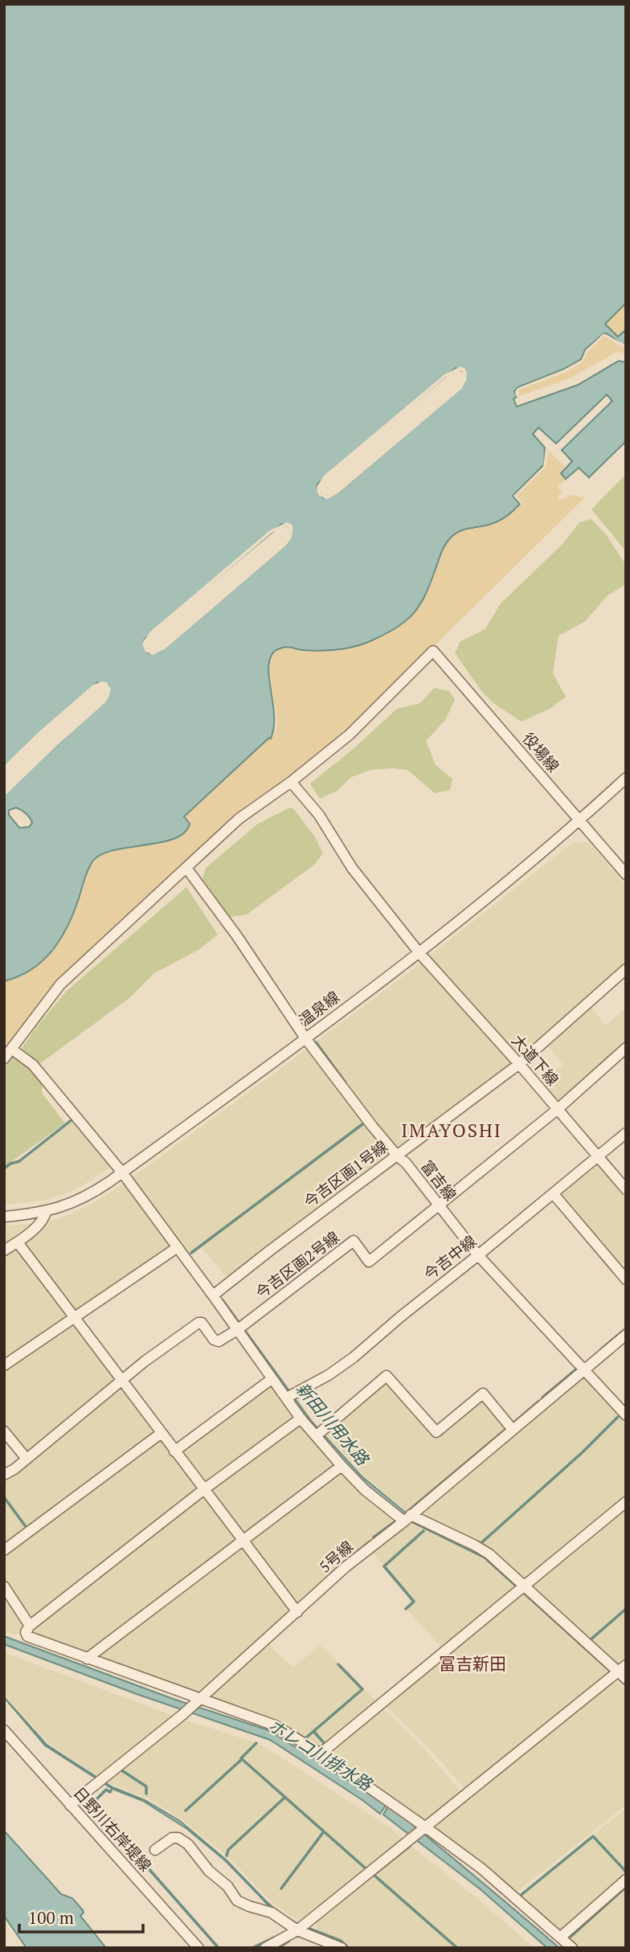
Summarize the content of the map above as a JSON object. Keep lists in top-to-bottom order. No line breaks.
{"streets":{"street":["役場線","温泉線","大道下線","今吉区画1号線","富吉線","今吉中線","今吉区画2号線","5号線","日野川右岸堤線"]},"crossings":[["役場線","温泉線"],["役場線","大道下線"],["温泉線","大道下線"],["温泉線","富吉線"],["大道下線","今吉区画1号線"],["大道下線","今吉中線"],["大道下線","今吉区画2号線"],["今吉区画1号線","富吉線"],["富吉線","今吉中線"],["富吉線","今吉区画2号線"],["富吉線","5号線"],["5号線","日野川右岸堤線"]],"districts":["IMAYOSHI","冨吉新田"],"water":["新田川用水路","ホレコ川排水路"],"scale_bar":"100 m"}
